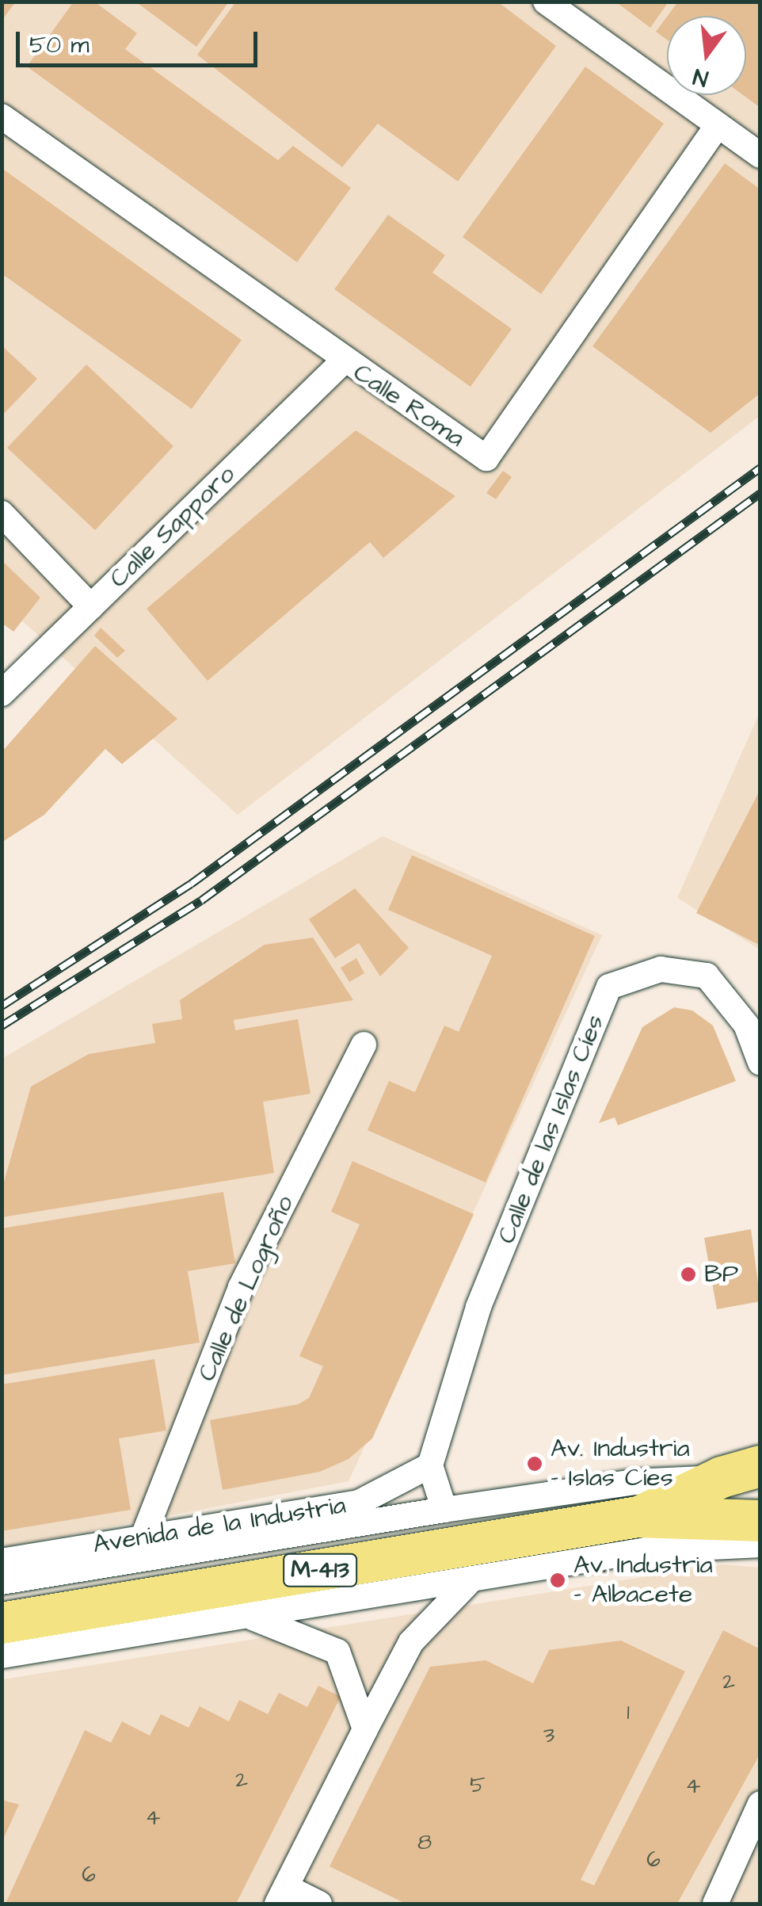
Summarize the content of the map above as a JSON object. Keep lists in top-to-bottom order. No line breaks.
{"streets":{"main road":["Avenida de la Industria","M-413"],"street":["Calle Roma","Calle Sapporo","Calle de las Islas Cíes","Calle de Logroño"]},"crossings":[["Calle Roma","Calle Sapporo"],["Calle de las Islas Cíes","Avenida de la Industria"],["Calle de Logroño","Avenida de la Industria"]],"places":["BP","Av. Industria - Islas Cíes","Av. Industria - Albacete"],"house_numbers":["2","1","3","2","5","4","4","8","6","6"],"scale_bar":"50 m","north":"bottom"}
